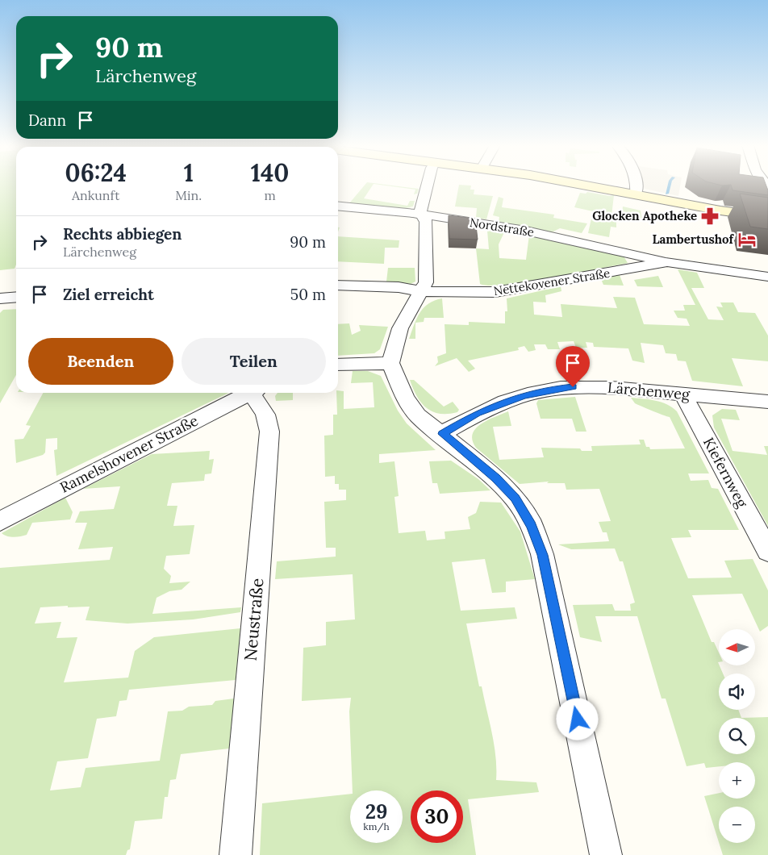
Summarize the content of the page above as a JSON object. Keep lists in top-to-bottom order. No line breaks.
{"streets":{"street":["Nordstraße","Nettekovener Straße","Lärchenweg","Ramelshovener Straße","Kiefernweg","Neustraße"]},"crossings":[["Nordstraße","Nettekovener Straße"],["Lärchenweg","Kiefernweg"]],"places":{"pharmacy":["Glocken Apotheke"],"hotel":["Lambertushof"]},"north":"left","page":{"turn":["90 m","Lärchenweg"],"then":"Dann","eta":["06:24","Ankunft","1","Min.","140","m"],"list":[{"name":"Rechts abbiegen","note":"Lärchenweg","value":"90 m"},{"name":"Ziel erreicht","value":"50 m"}],"buttons":["Beenden","Teilen"],"map_buttons":["+","−"],"speed":"29 km/h","limit":"30"}}
